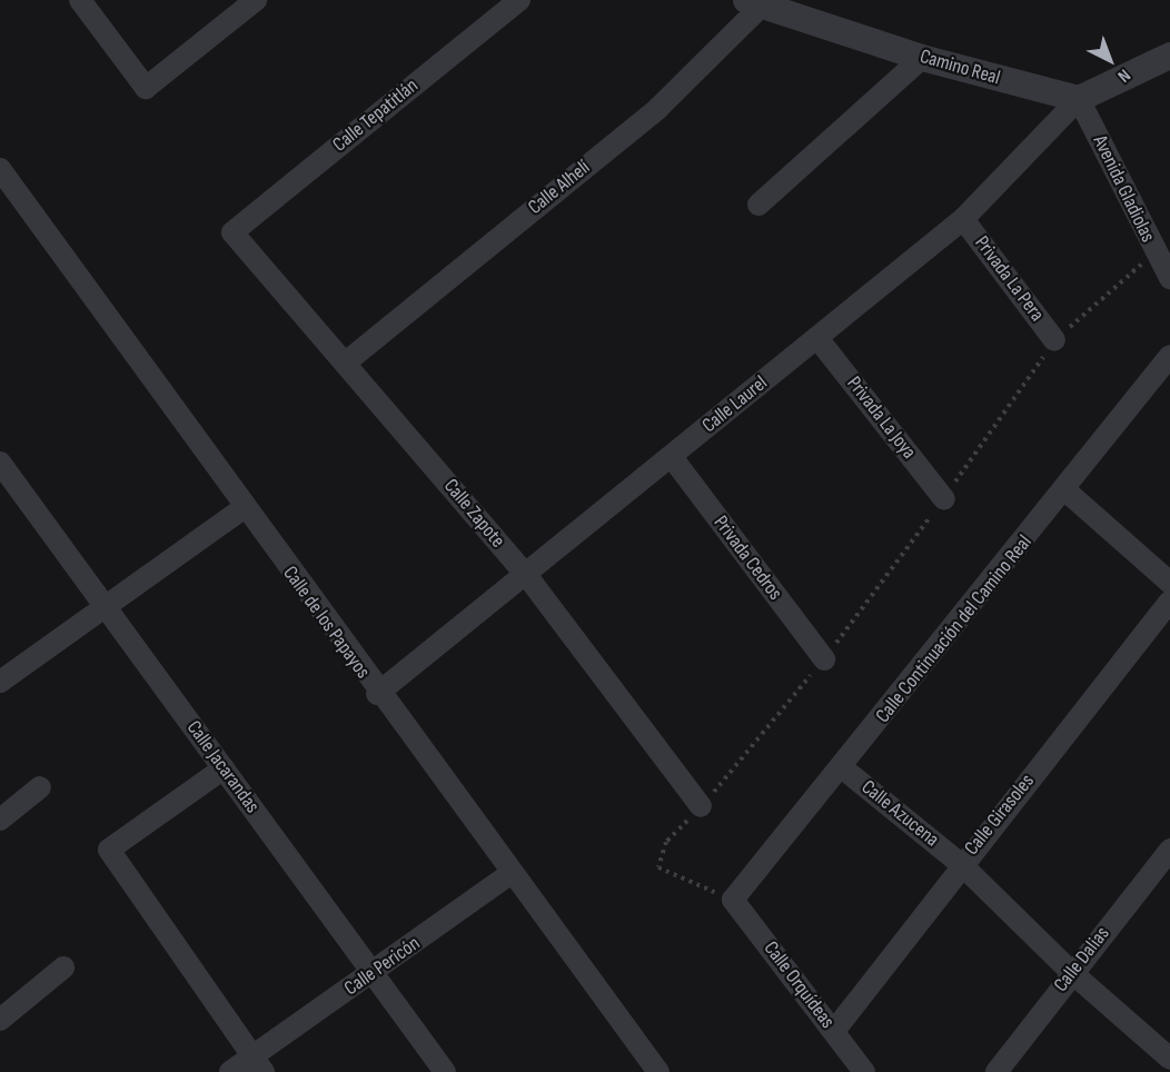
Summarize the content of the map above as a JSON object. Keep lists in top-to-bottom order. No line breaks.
{"streets":{"street":["Camino Real","Calle Tepatitlán","Calle Alhelí","Avenida Gladiolas","Privada La Pera","Calle Laurel","Privada La Joya","Calle Zapote","Privada Cedros","Calle de los Papayos","Calle Continuación del Camino Real","Calle Jacarandas","Calle Azucena","Calle Girasoles","Calle Dalias","Calle Pericón","Calle Orquídeas"]},"crossings":[["Camino Real","Calle Alhelí"],["Camino Real","Avenida Gladiolas"],["Camino Real","Calle Laurel"],["Calle Tepatitlán","Calle Zapote"],["Calle Alhelí","Calle Zapote"],["Avenida Gladiolas","Calle Laurel"],["Privada La Pera","Calle Laurel"],["Calle Laurel","Privada La Joya"],["Calle Laurel","Calle Zapote"],["Calle Laurel","Privada Cedros"],["Calle Laurel","Calle de los Papayos"],["Calle de los Papayos","Calle Pericón"],["Calle Continuación del Camino Real","Calle Azucena"],["Calle Continuación del Camino Real","Calle Orquídeas"],["Calle Jacarandas","Calle Pericón"],["Calle Azucena","Calle Girasoles"],["Calle Azucena","Calle Dalias"],["Calle Girasoles","Calle Orquídeas"]],"north":"bottom right"}
